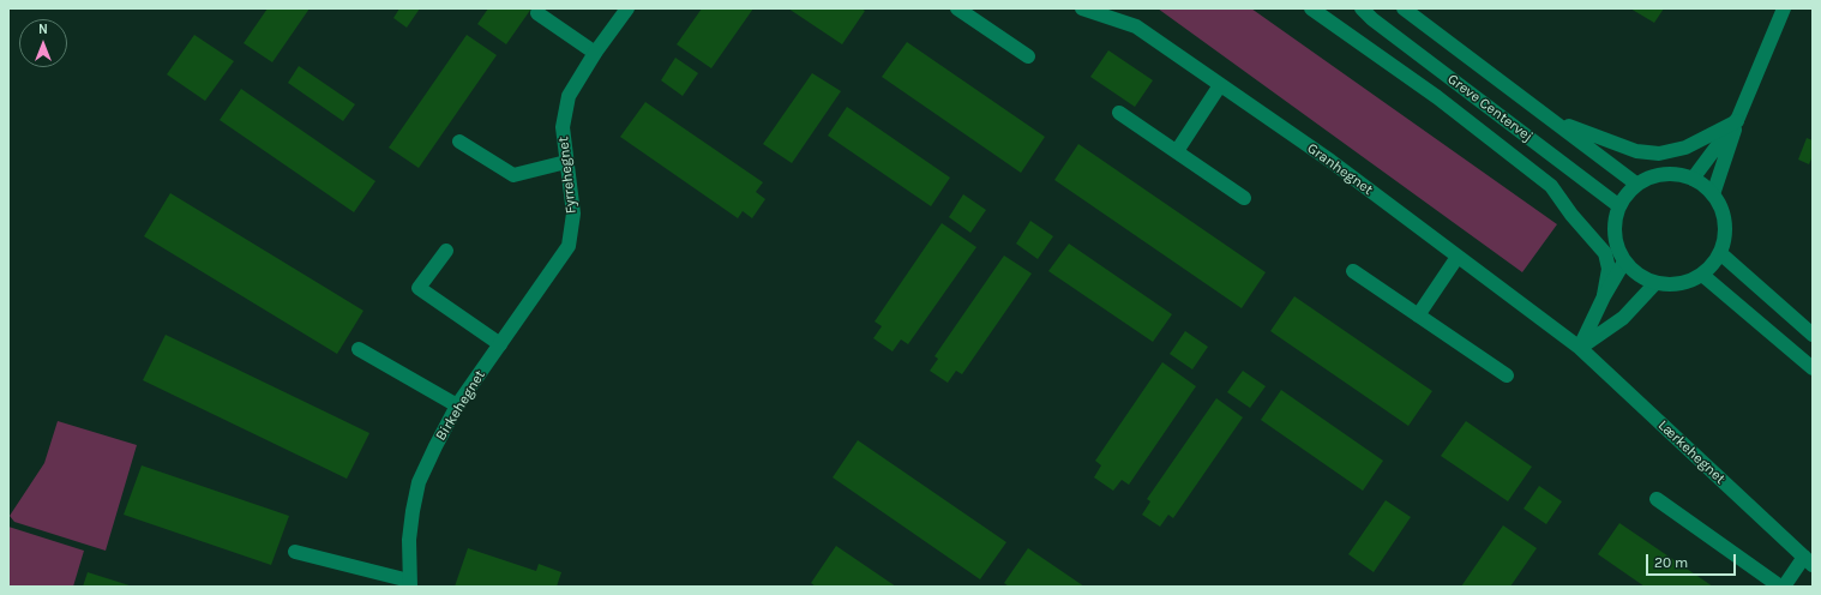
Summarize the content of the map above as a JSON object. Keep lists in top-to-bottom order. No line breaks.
{"streets":{"street":["Greve Centervej","Granhegnet","Fyrrehegnet","Birkehegnet","Lærkehegnet"]},"crossings":[["Granhegnet","Lærkehegnet"],["Fyrrehegnet","Birkehegnet"]],"scale_bar":"20 m","north":"top"}
